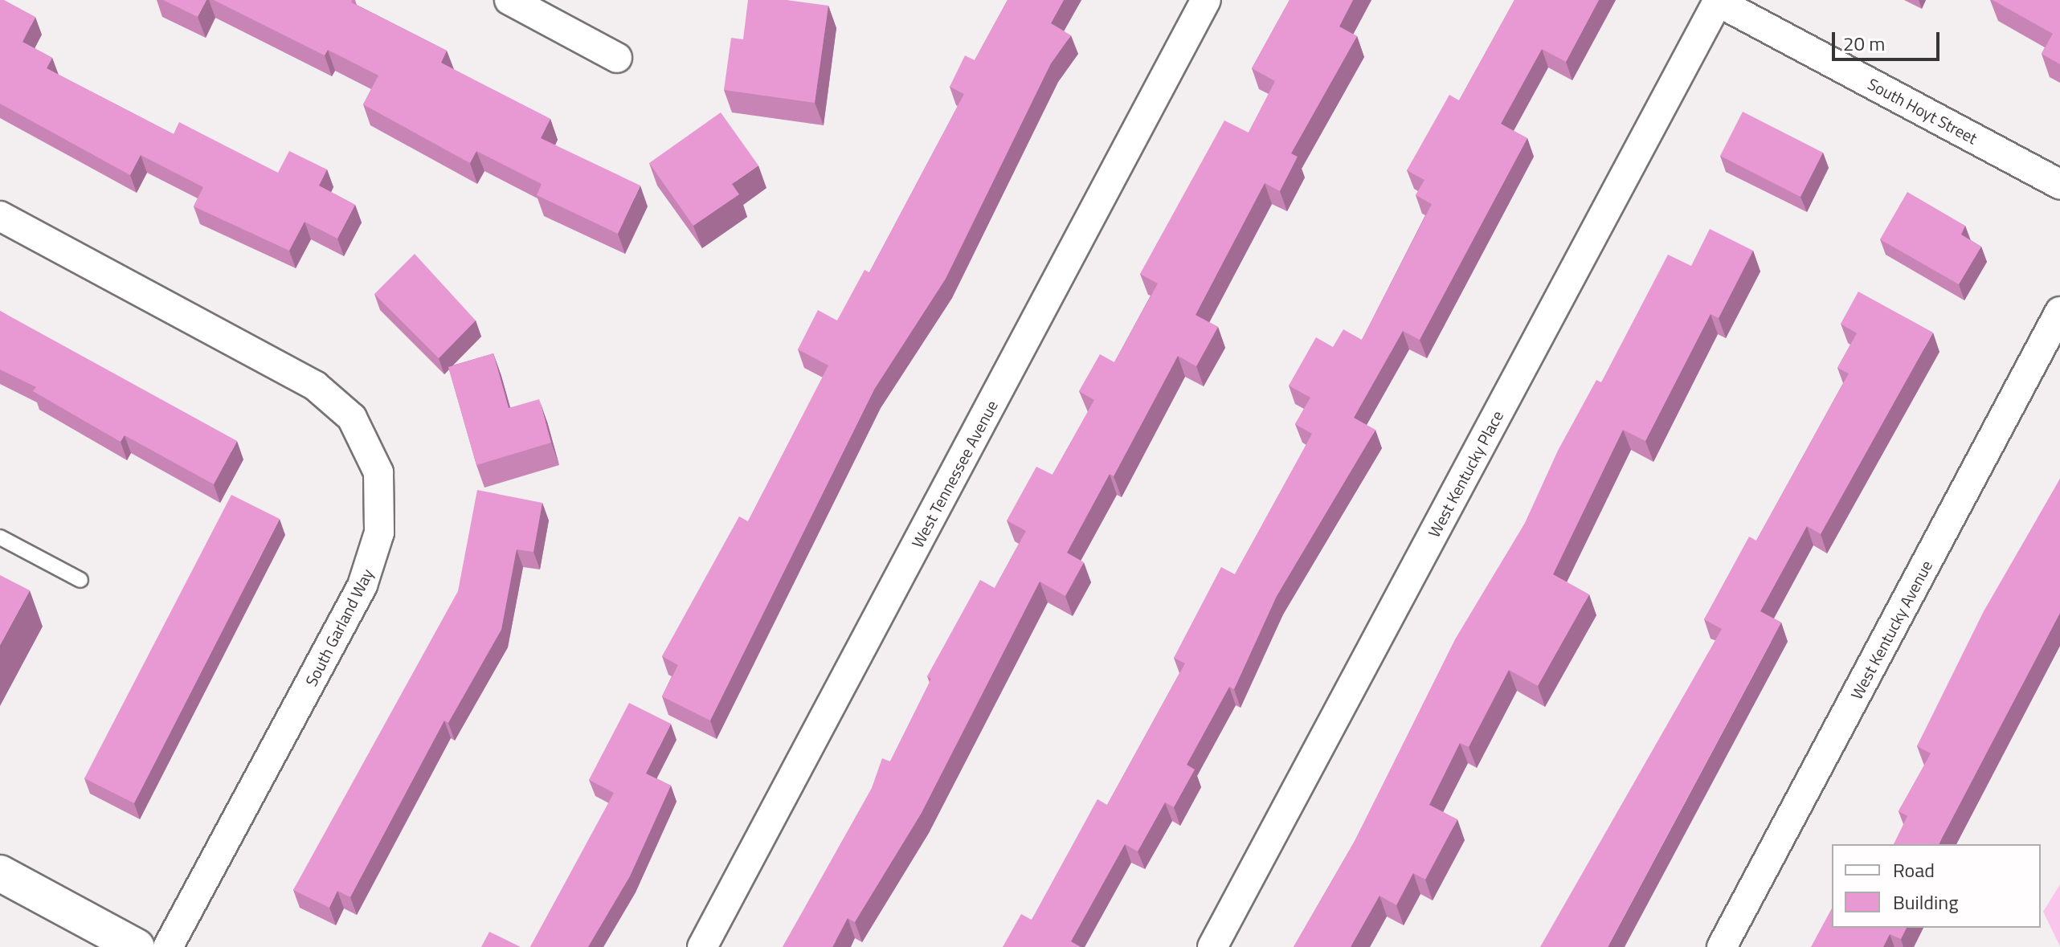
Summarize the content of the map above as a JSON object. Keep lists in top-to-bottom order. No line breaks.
{"streets":{"street":["South Hoyt Street","West Tennessee Avenue","West Kentucky Place","South Garland Way","West Kentucky Avenue"]},"crossings":[["South Hoyt Street","West Kentucky Place"]],"legend":["Road","Building"],"scale_bar":"20 m"}
